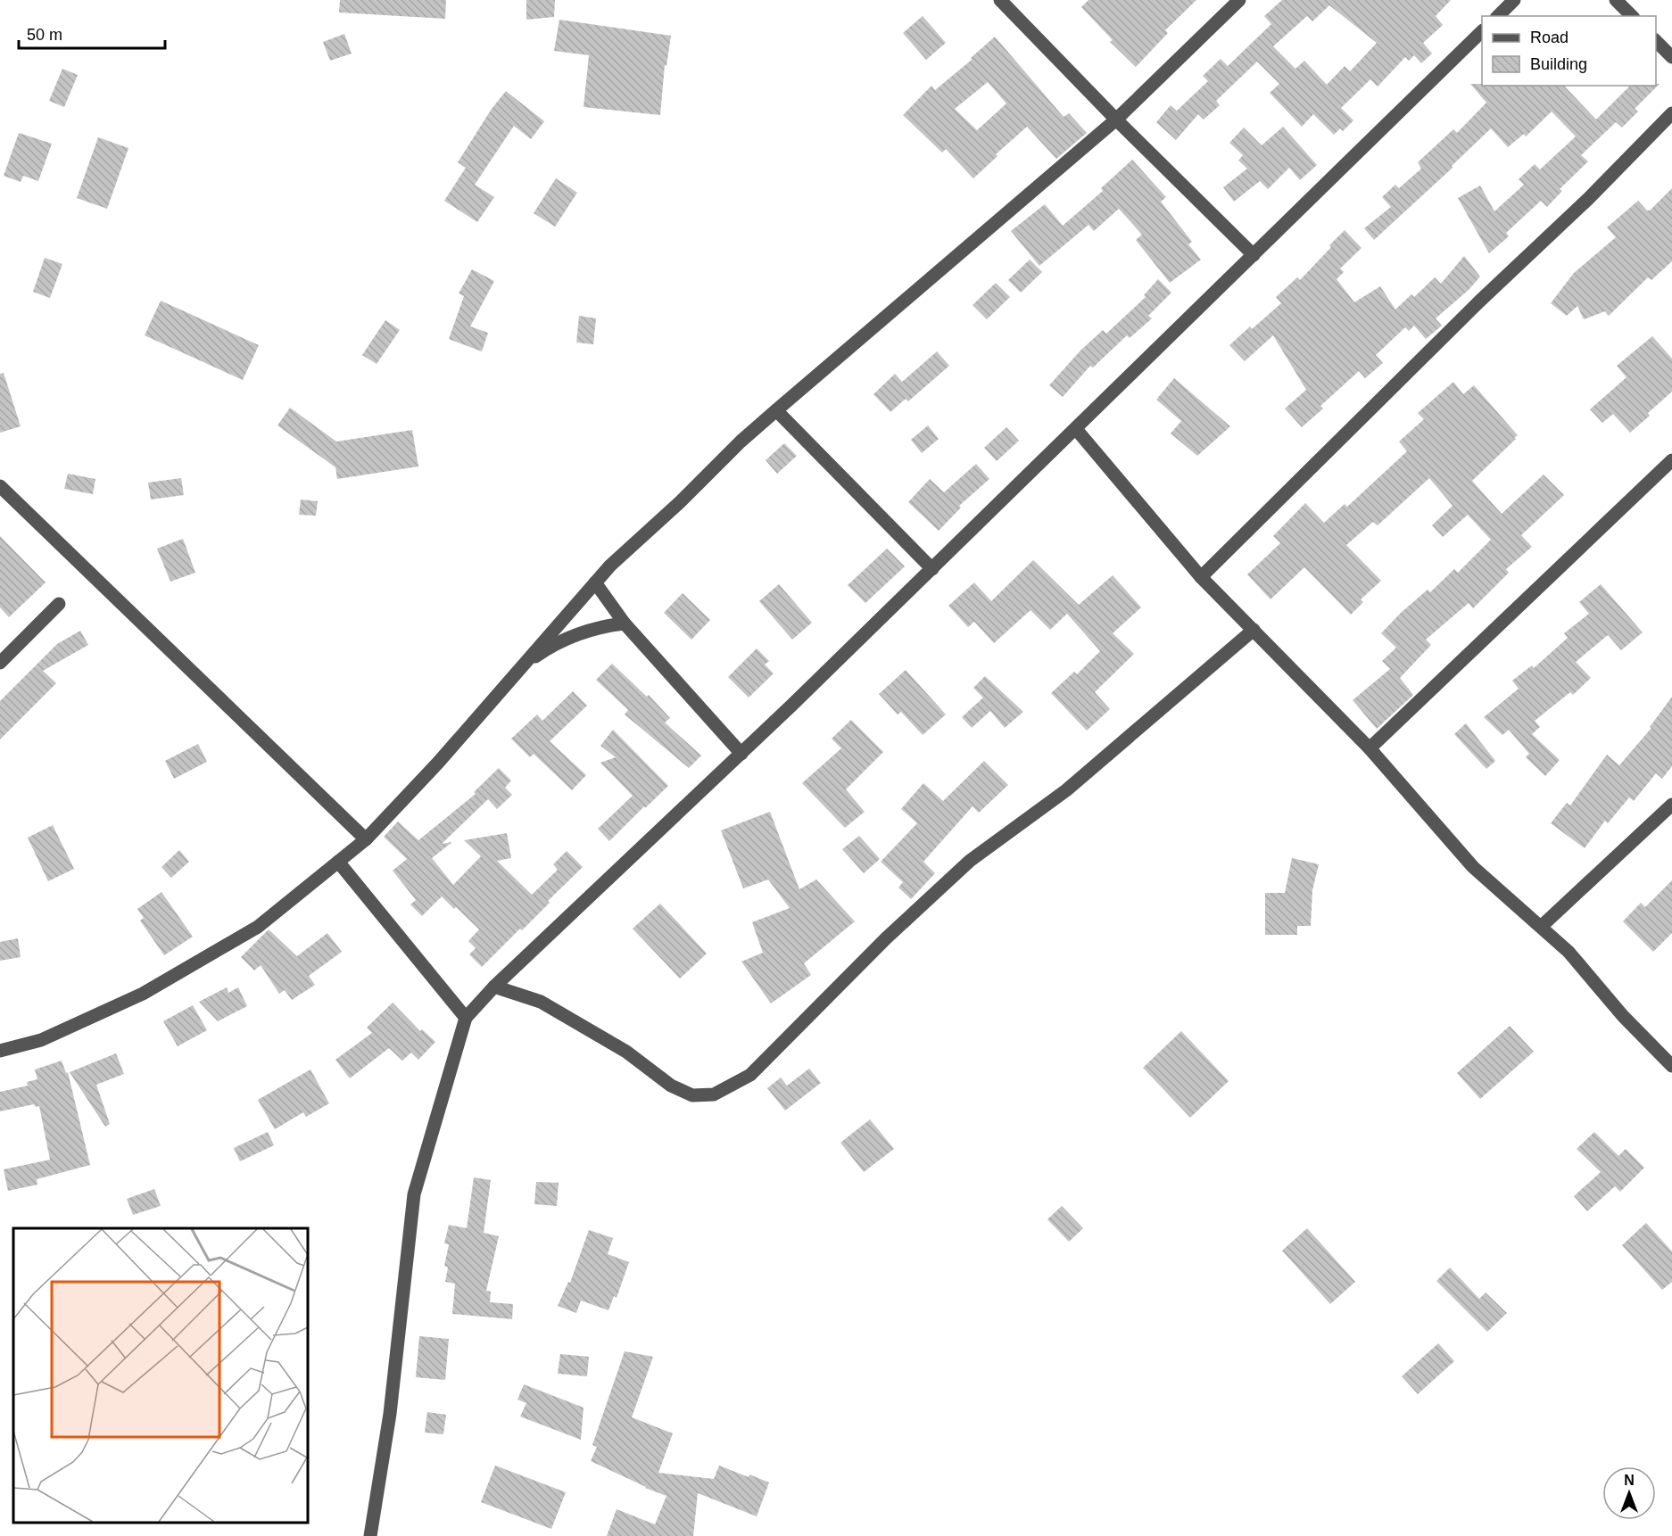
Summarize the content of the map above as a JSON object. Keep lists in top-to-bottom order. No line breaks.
{"legend":["Road","Building"],"scale_bar":"50 m","north":"top"}
